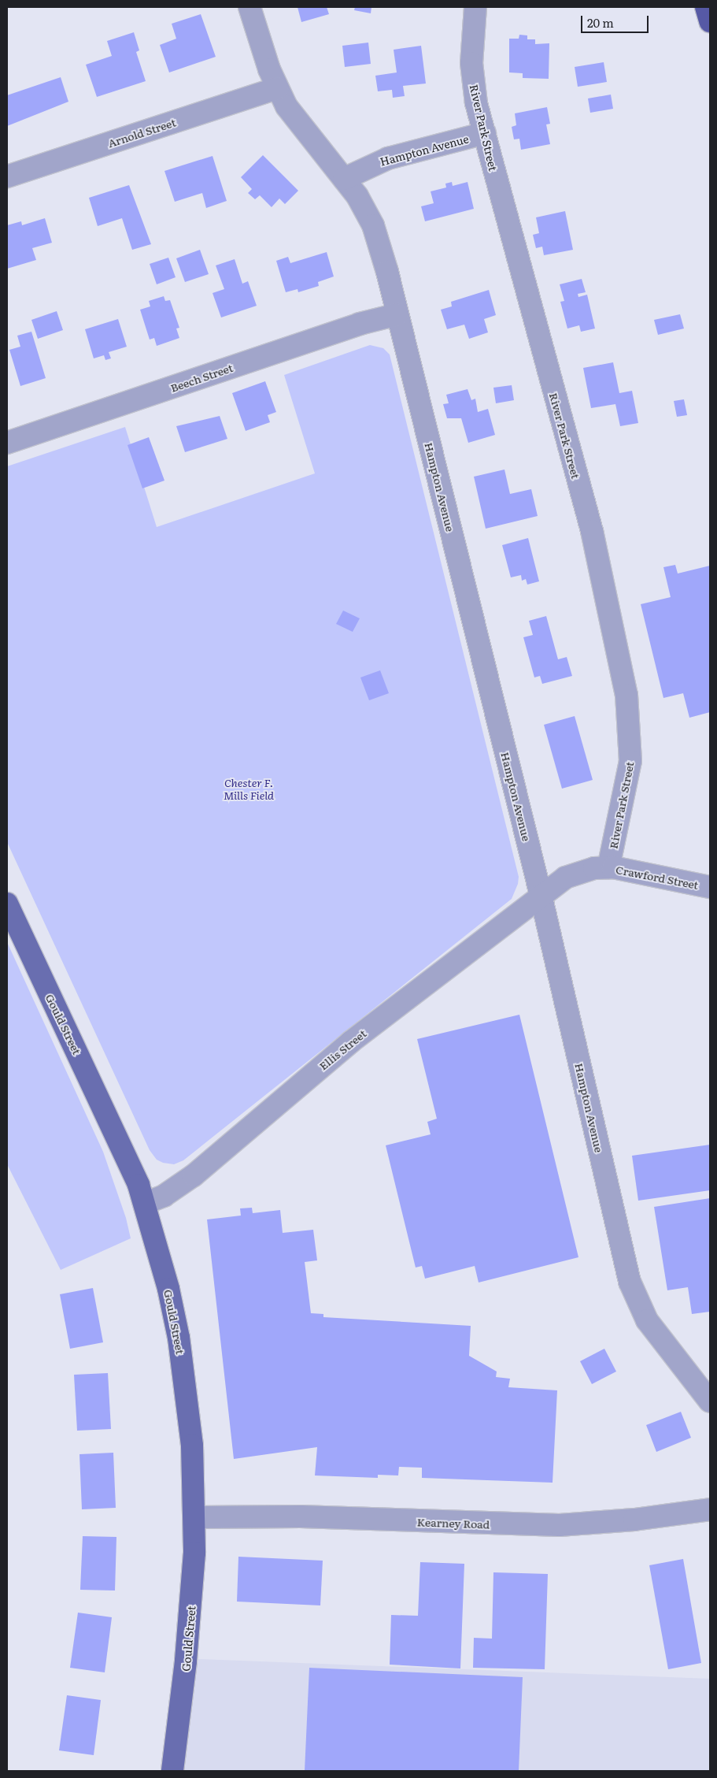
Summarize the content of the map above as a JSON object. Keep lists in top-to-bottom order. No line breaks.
{"streets":{"main road":["Gould Street"],"street":["River Park Street","Arnold Street","Hampton Avenue","Beech Street","Crawford Street","Ellis Street","Kearney Road"]},"crossings":[["River Park Street","Hampton Avenue"],["River Park Street","Crawford Street"],["Arnold Street","Hampton Avenue"],["Hampton Avenue","Beech Street"],["Hampton Avenue","Crawford Street"],["Hampton Avenue","Ellis Street"],["Crawford Street","Ellis Street"],["Gould Street","Ellis Street"],["Gould Street","Kearney Road"]],"parks":["Chester F. Mills Field"],"scale_bar":"20 m"}
